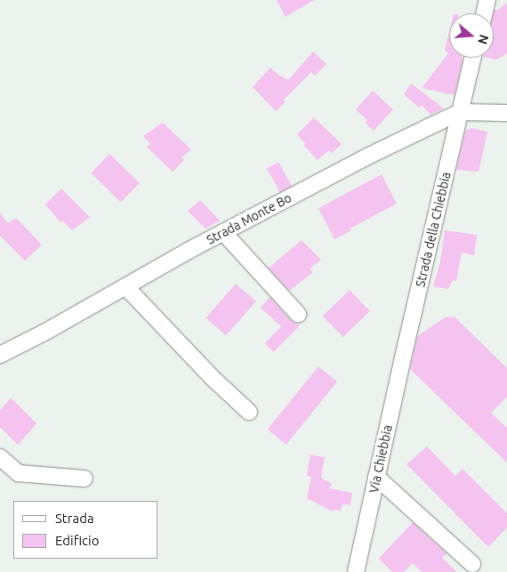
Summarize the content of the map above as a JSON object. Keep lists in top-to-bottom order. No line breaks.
{"streets":{"street":["Strada Monte Bo","Strada della Chiebbia","Via Chiebbia"]},"crossings":[["Strada Monte Bo","Strada della Chiebbia"],["Strada della Chiebbia","Via Chiebbia"]],"legend":["Strada","Edificio"],"north":"right"}
